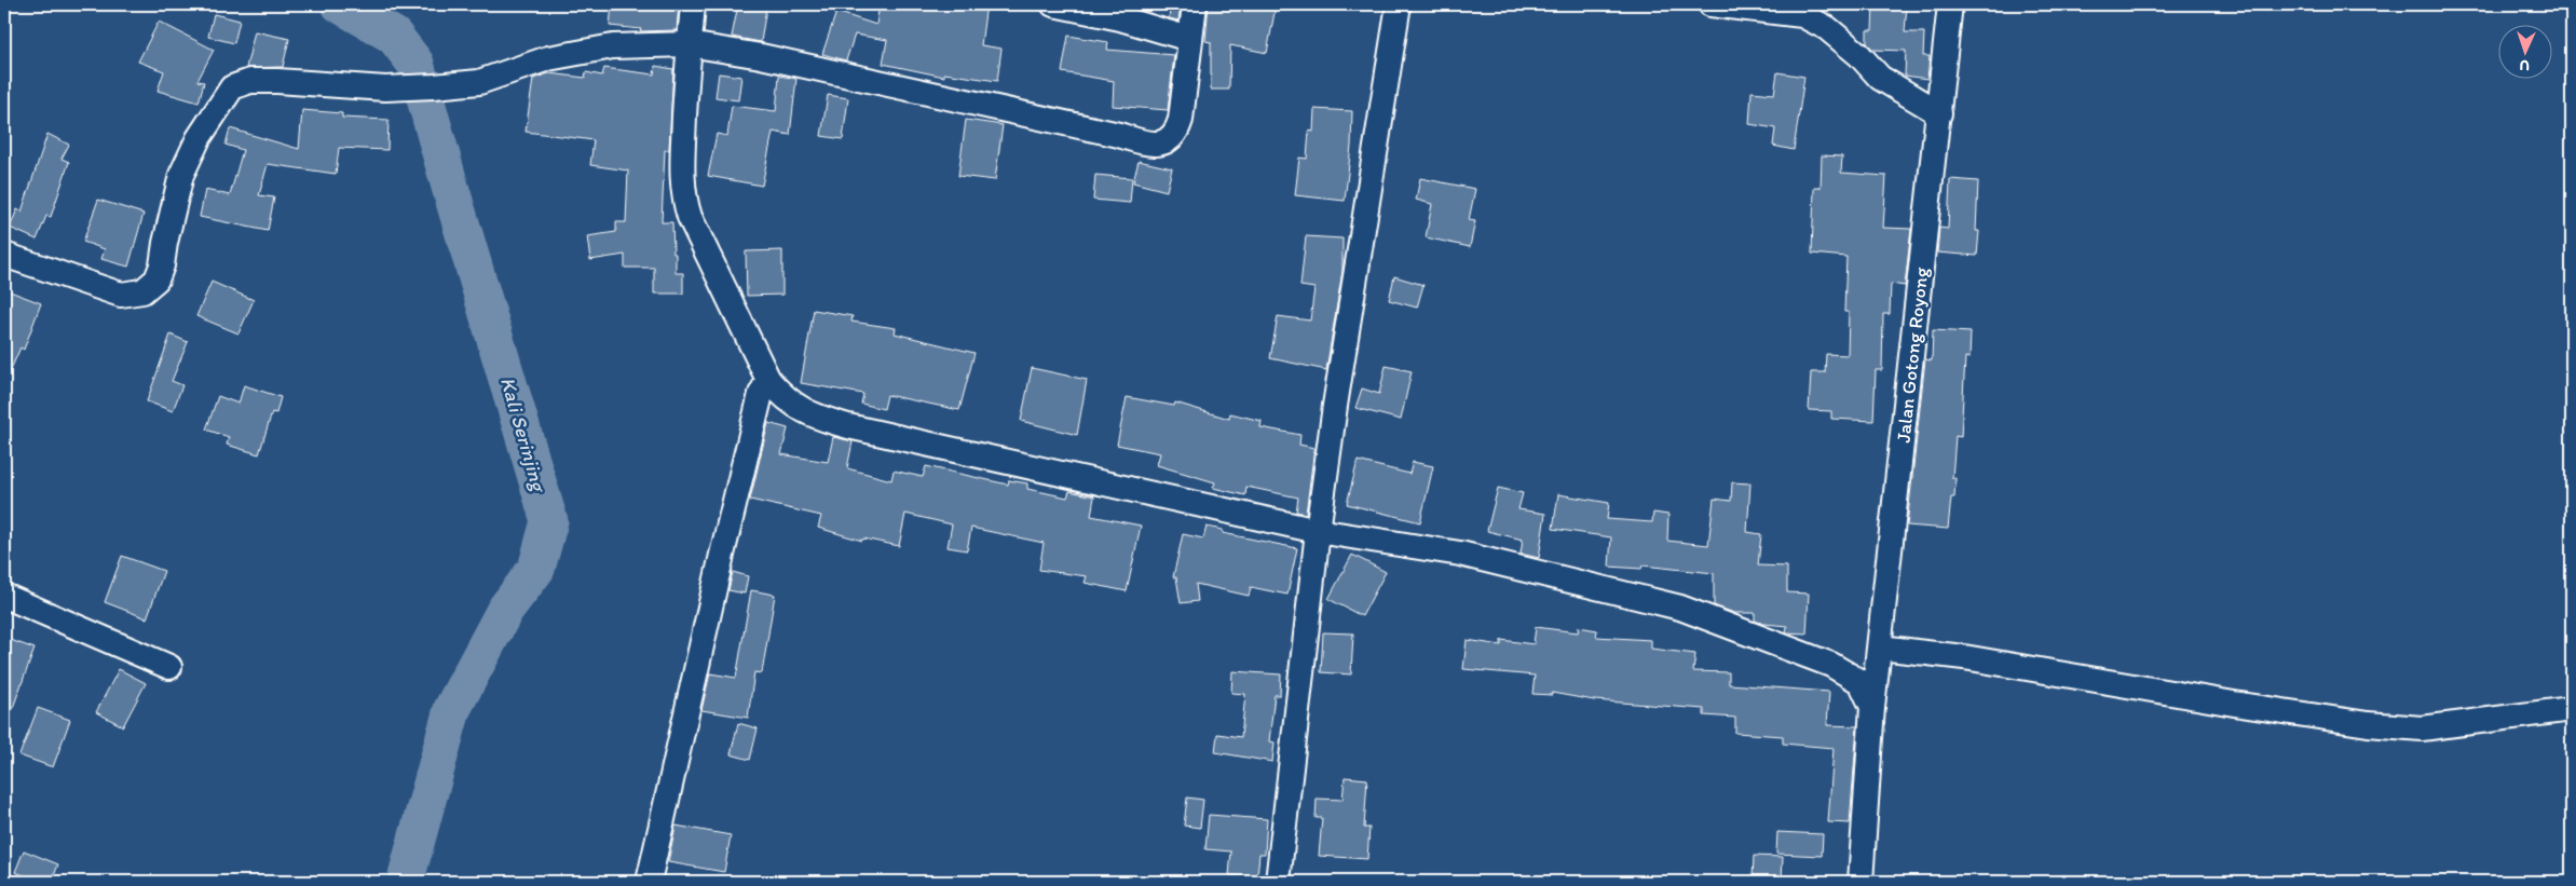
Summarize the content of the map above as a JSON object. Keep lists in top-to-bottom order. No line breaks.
{"streets":{"street":["Jalan Gotong Royong"]},"water":["Kali Serinjing"],"north":"bottom"}
